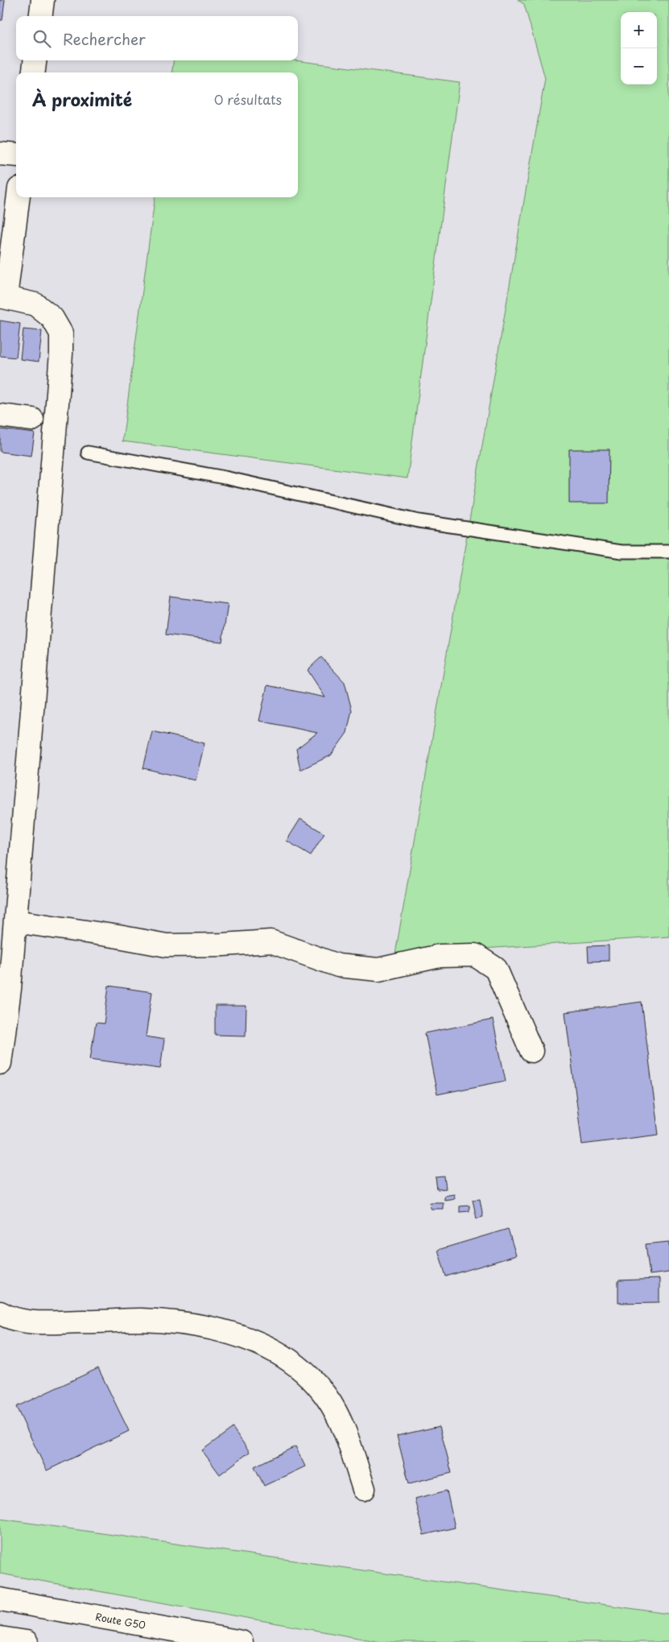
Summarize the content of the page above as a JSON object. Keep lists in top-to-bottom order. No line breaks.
{"streets":{"street":["Route G50"]},"page":{"map_buttons":["+","−"],"search":"Rechercher","heading":["À proximité","0 résultats"]}}
